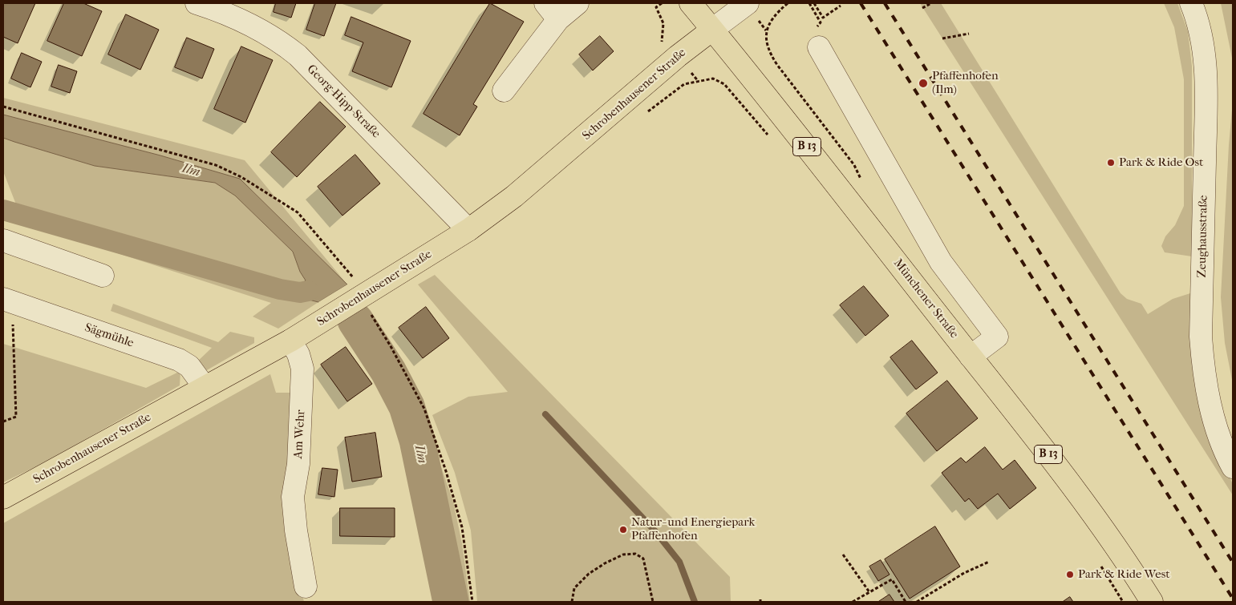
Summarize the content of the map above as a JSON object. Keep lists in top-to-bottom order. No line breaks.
{"streets":{"main road":["Schrobenhausener Straße","B 13","Münchener Straße"],"street":["Georg-Hipp-Straße","Zeughausstraße","Sägmühle","Am Wehr"]},"crossings":[["Schrobenhausener Straße","Georg-Hipp-Straße"],["Schrobenhausener Straße","Münchener Straße"],["Schrobenhausener Straße","Sägmühle"],["Schrobenhausener Straße","Am Wehr"]],"water":["Ilm"],"places":["Pfaffenhofen (Ilm)","Park & Ride Ost","Natur- und Energiepark Pfaffenhofen","Park & Ride West"]}
